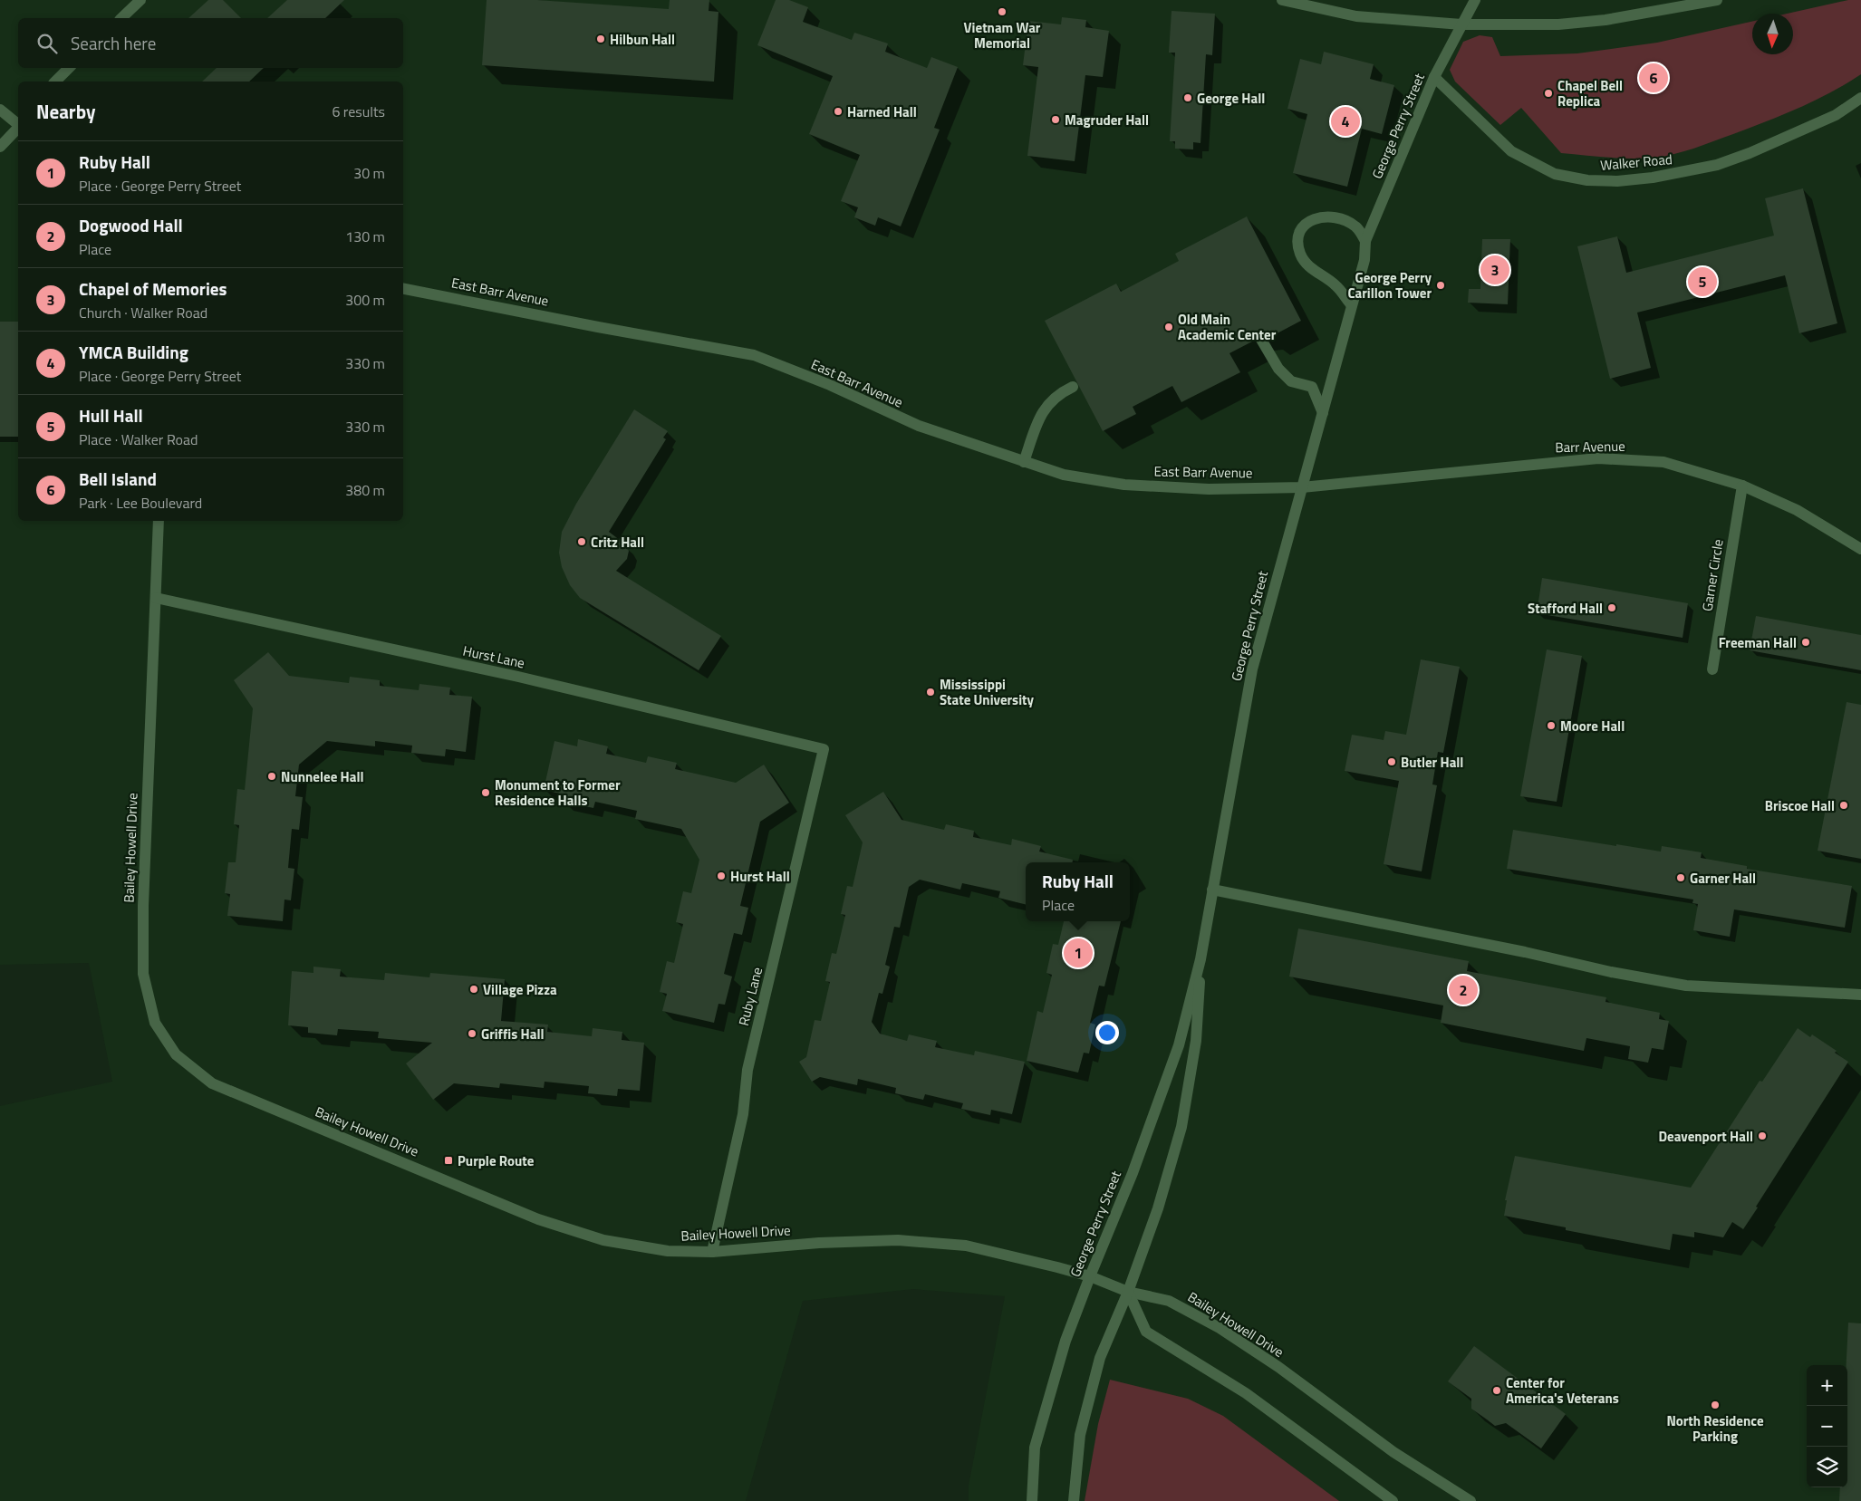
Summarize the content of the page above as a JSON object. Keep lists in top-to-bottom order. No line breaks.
{"streets":{"street":["George Perry Street","Walker Road","East Barr Avenue","Barr Avenue","Garner Circle","Hurst Lane","Bailey Howell Drive","Ruby Lane"]},"crossings":[["George Perry Street","Walker Road"],["George Perry Street","East Barr Avenue"],["George Perry Street","Barr Avenue"],["George Perry Street","Bailey Howell Drive"],["East Barr Avenue","Barr Avenue"],["Barr Avenue","Garner Circle"],["Hurst Lane","Bailey Howell Drive"],["Hurst Lane","Ruby Lane"],["Bailey Howell Drive","Ruby Lane"]],"places":{"other":["Vietnam War Memorial","Hilbun Hall","Chapel Bell Replica","George Hall","Harned Hall","Magruder Hall","George Perry Carillon Tower","Old Main Academic Center","Critz Hall","Stafford Hall","Freeman Hall","Mississippi State University","Moore Hall","Butler Hall","Nunnelee Hall","Monument to Former Residence Halls","Briscoe Hall","Hurst Hall","Garner Hall","Village Pizza","Griffis Hall","Deavenport Hall","Center for America's Veterans","North Residence Parking"],"transit":["Purple Route"]},"north":"bottom","page":{"search":"Search here","pins":["6","4","3","5","1","2"],"heading":["Nearby","6 results"],"list":[{"mark":"1","name":"Ruby Hall","note":"Place · George Perry Street","value":"30 m"},{"mark":"2","name":"Dogwood Hall","note":"Place","value":"130 m"},{"mark":"3","name":"Chapel of Memories","note":"Church · Walker Road","value":"300 m"},{"mark":"4","name":"YMCA Building","note":"Place · George Perry Street","value":"330 m"},{"mark":"5","name":"Hull Hall","note":"Place · Walker Road","value":"330 m"},{"mark":"6","name":"Bell Island","note":"Park · Lee Boulevard","value":"380 m"}],"popup":["Ruby Hall","Place"],"map_buttons":["+","−"]}}
